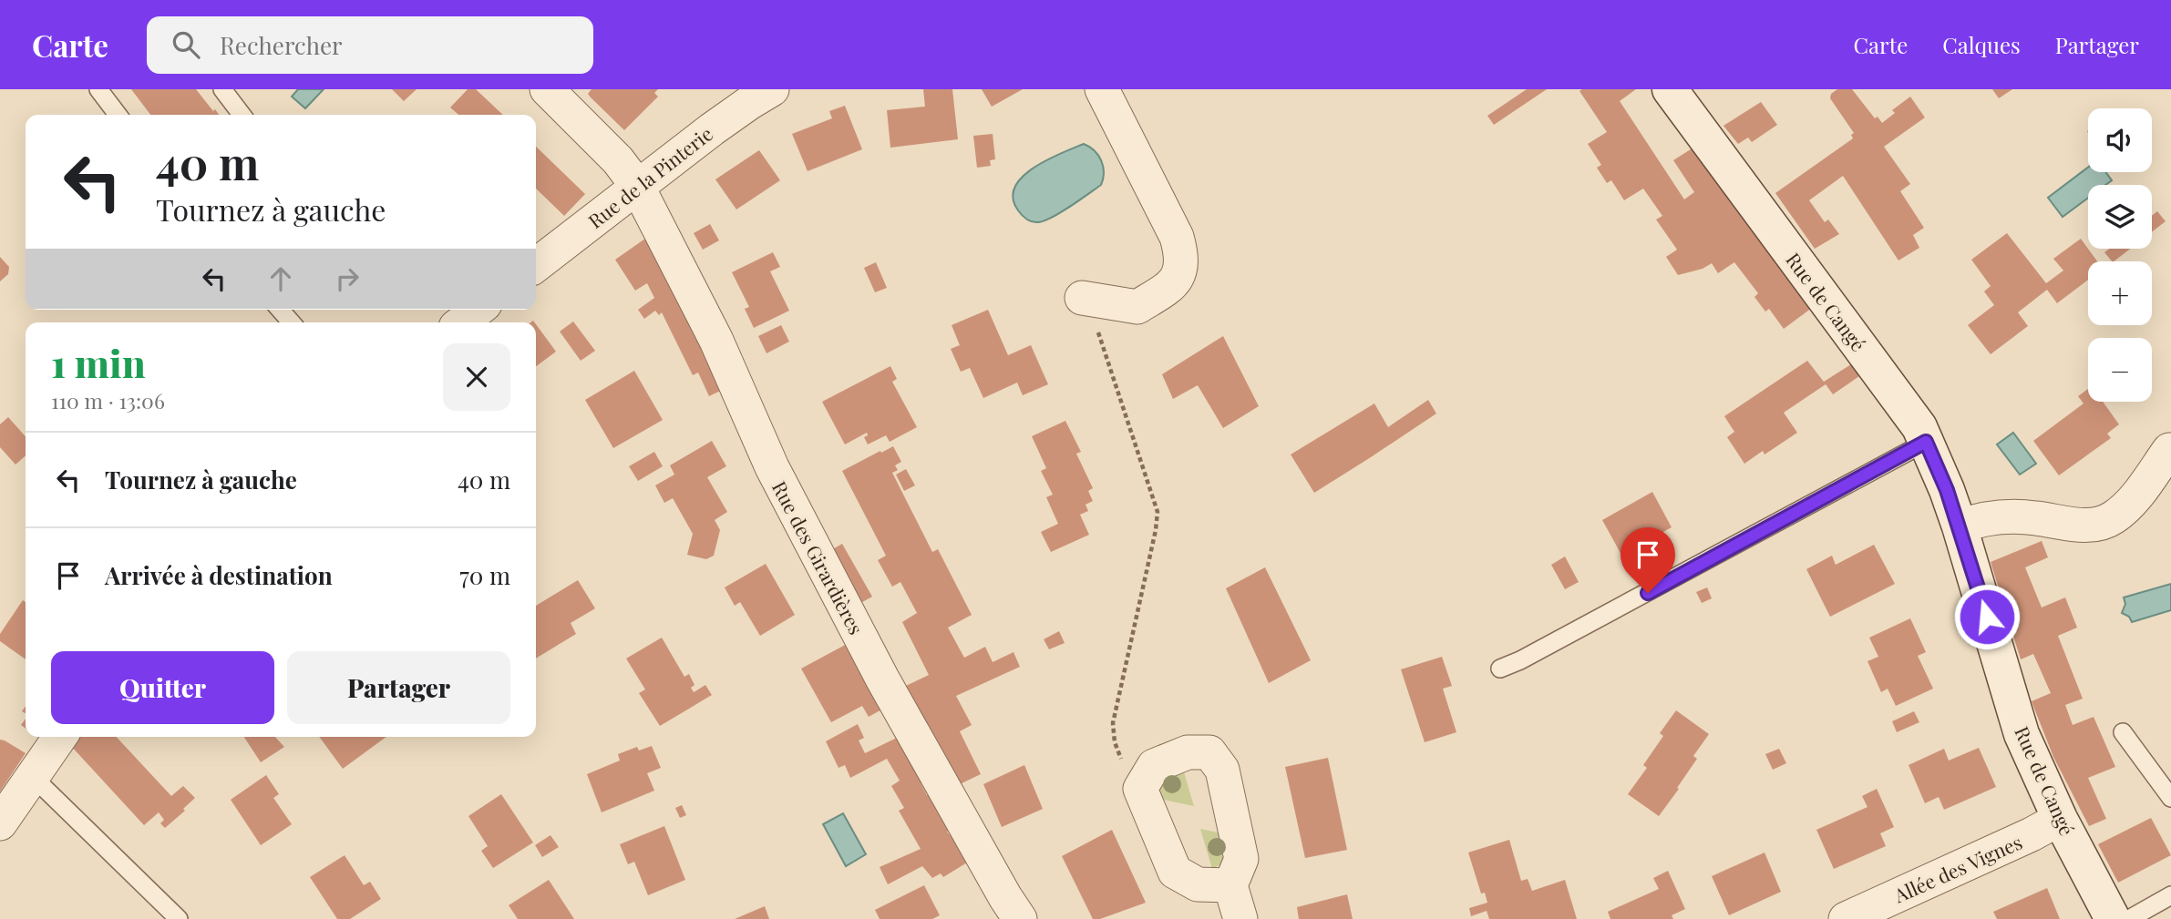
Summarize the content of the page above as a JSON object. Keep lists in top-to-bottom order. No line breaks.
{"streets":{"street":["Rue de la Pinterie","Rue de Cangé","Rue des Girardières","Allée des Vignes"]},"crossings":[["Rue de la Pinterie","Rue des Girardières"],["Rue de Cangé","Allée des Vignes"]],"page":{"header":"Carte","search":"Rechercher","nav":["Carte","Calques","Partager"],"map_buttons":["+","−"],"turn":["40 m","Tournez à gauche"],"heading":["1 min","110 m · 13:06"],"list":[{"name":"Tournez à gauche","value":"40 m"},{"name":"Arrivée à destination","value":"70 m"}],"buttons":["Quitter","Partager"]}}
